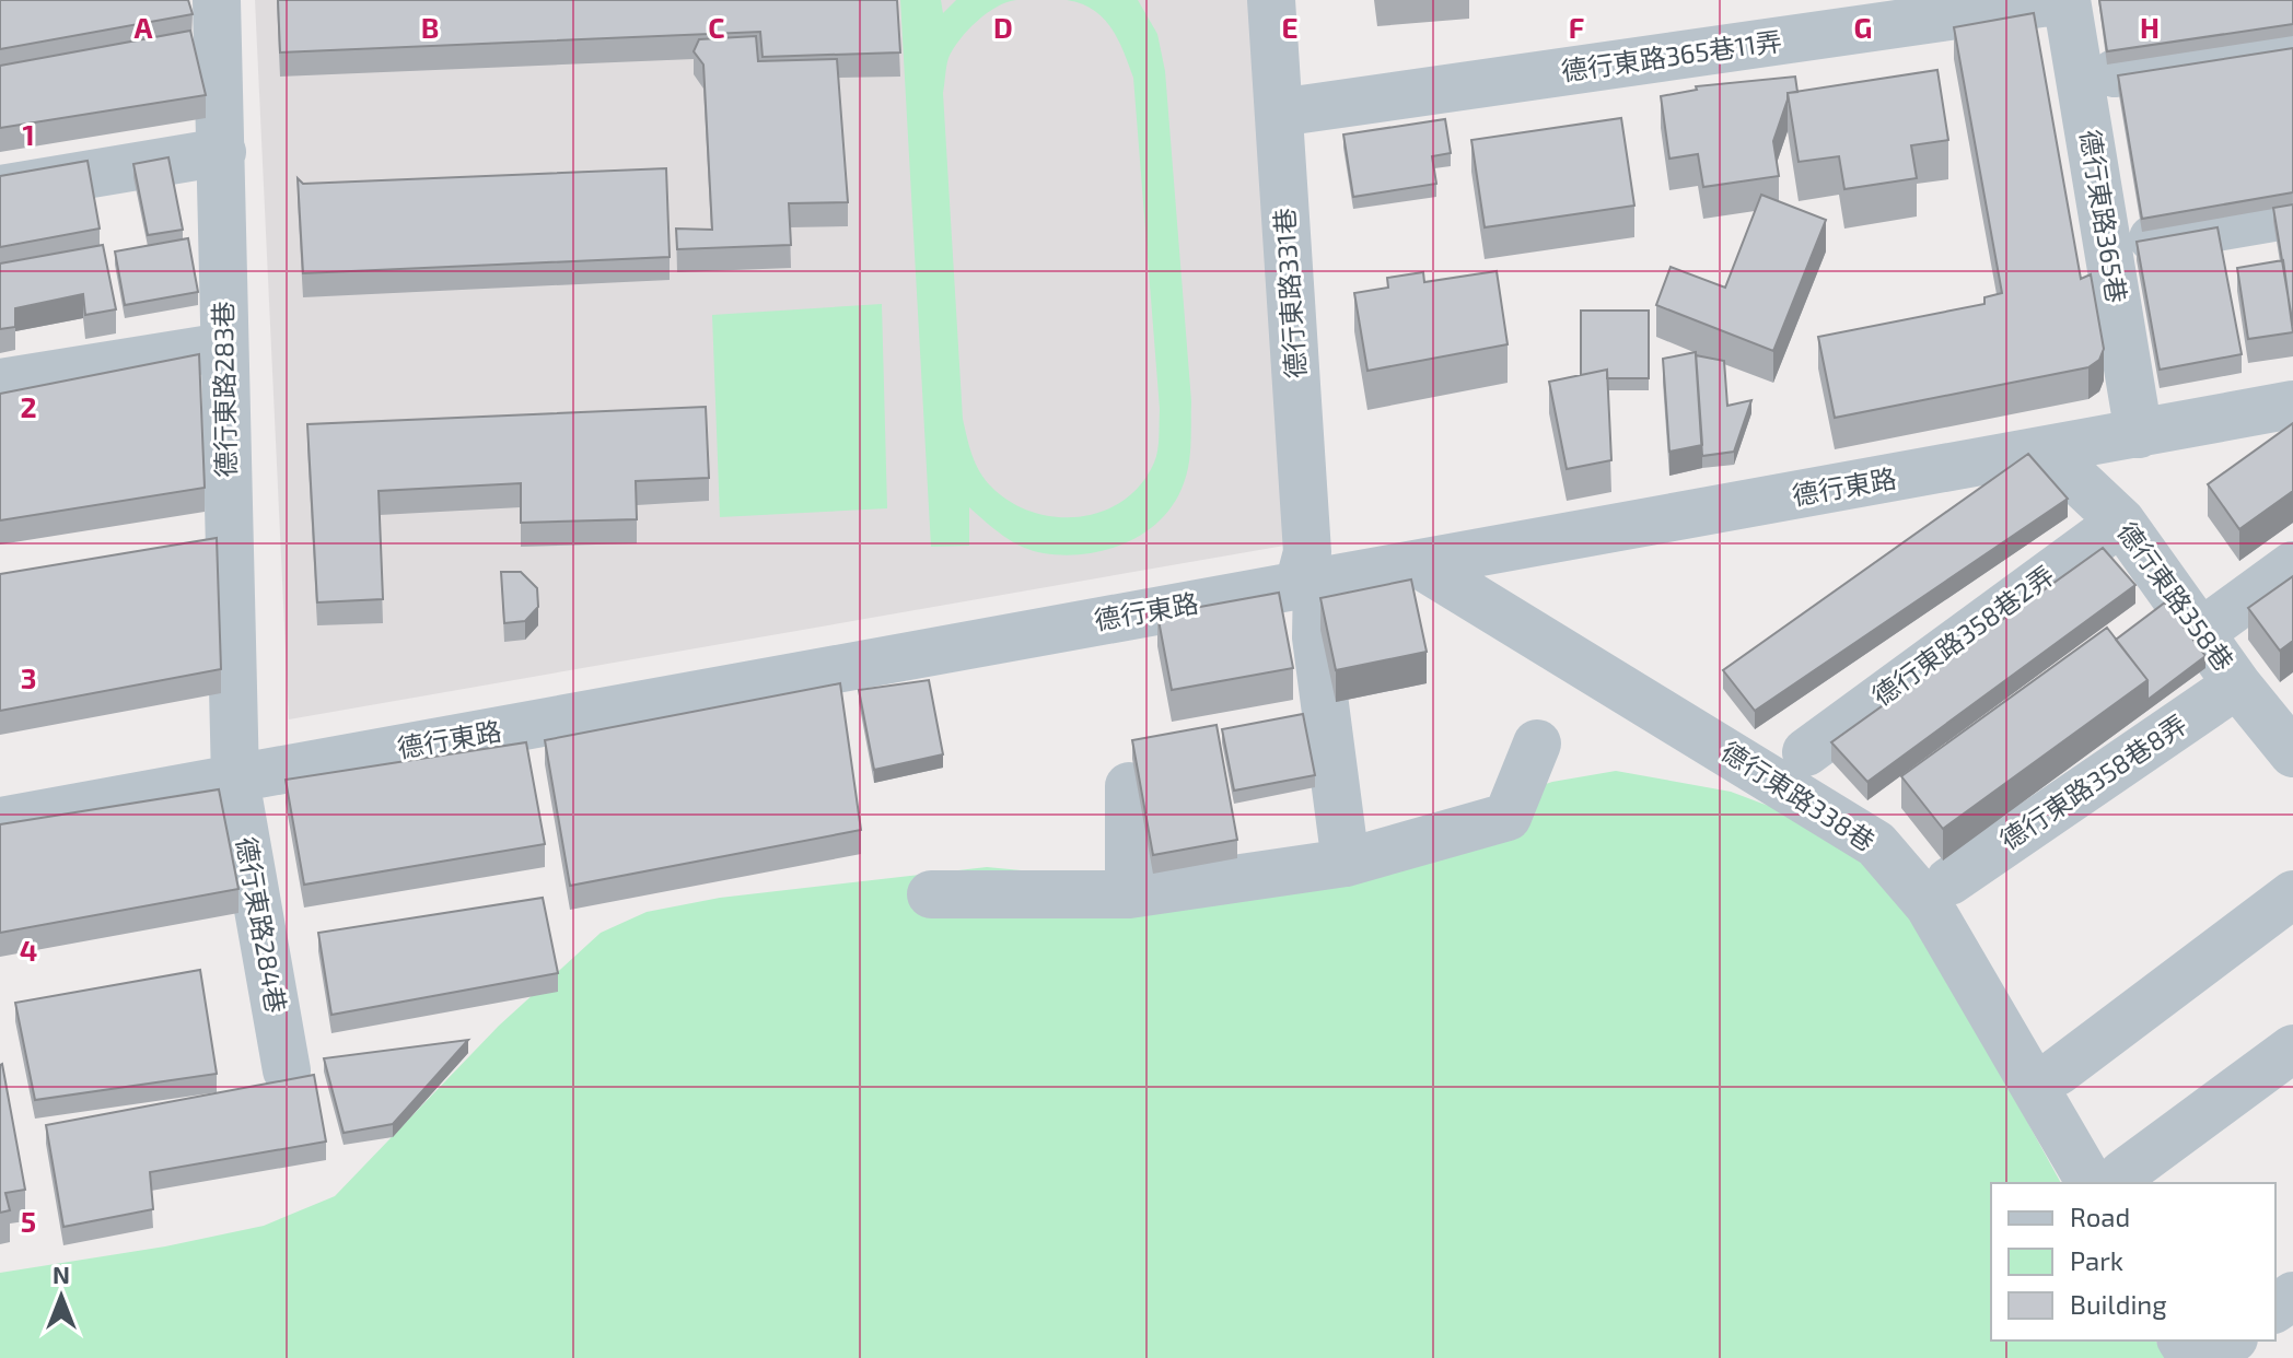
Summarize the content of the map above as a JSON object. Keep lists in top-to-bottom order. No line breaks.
{"streets":{"street":["德行東路365巷11弄","德行東路365巷","德行東路331巷","德行東路283巷","德行東路","德行東路358巷","德行東路358巷2弄","德行東路358巷8弄","德行東路338巷","德行東路284巷"]},"crossings":[["德行東路365巷11弄","德行東路365巷"],["德行東路365巷11弄","德行東路331巷"],["德行東路365巷","德行東路"],["德行東路331巷","德行東路"],["德行東路283巷","德行東路"],["德行東路283巷","德行東路284巷"],["德行東路","德行東路358巷"],["德行東路","德行東路338巷"],["德行東路","德行東路284巷"],["德行東路358巷","德行東路358巷2弄"],["德行東路358巷","德行東路358巷8弄"]],"legend":["Road","Park","Building"],"north":"top","grid":{"columns":["A","B","C","D","E","F","G","H"],"rows":["1","2","3","4","5"]}}
